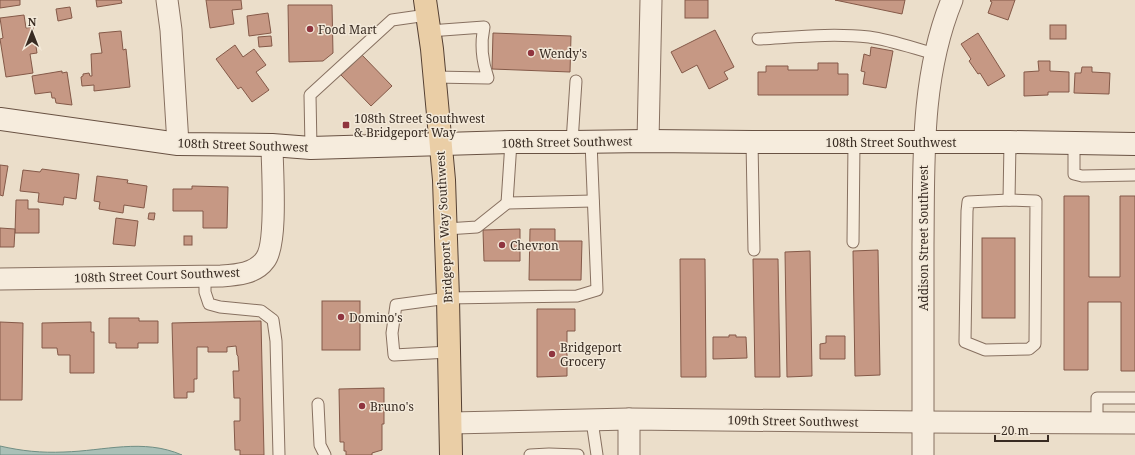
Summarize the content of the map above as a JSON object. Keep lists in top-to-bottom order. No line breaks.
{"streets":{"main road":["Bridgeport Way Southwest"],"street":["108th Street Southwest","Addison Street Southwest","108th Street Court Southwest","109th Street Southwest"]},"crossings":[["108th Street Southwest","Bridgeport Way Southwest"],["108th Street Southwest","Addison Street Southwest"],["108th Street Southwest","108th Street Court Southwest"],["Bridgeport Way Southwest","109th Street Southwest"],["Addison Street Southwest","109th Street Southwest"]],"places":{"other":["Food Mart","Wendy's","Chevron","Domino's","Bridgeport Grocery","Bruno's"],"transit":["108th Street Southwest & Bridgeport Way"]},"scale_bar":"20 m","north":"top"}
